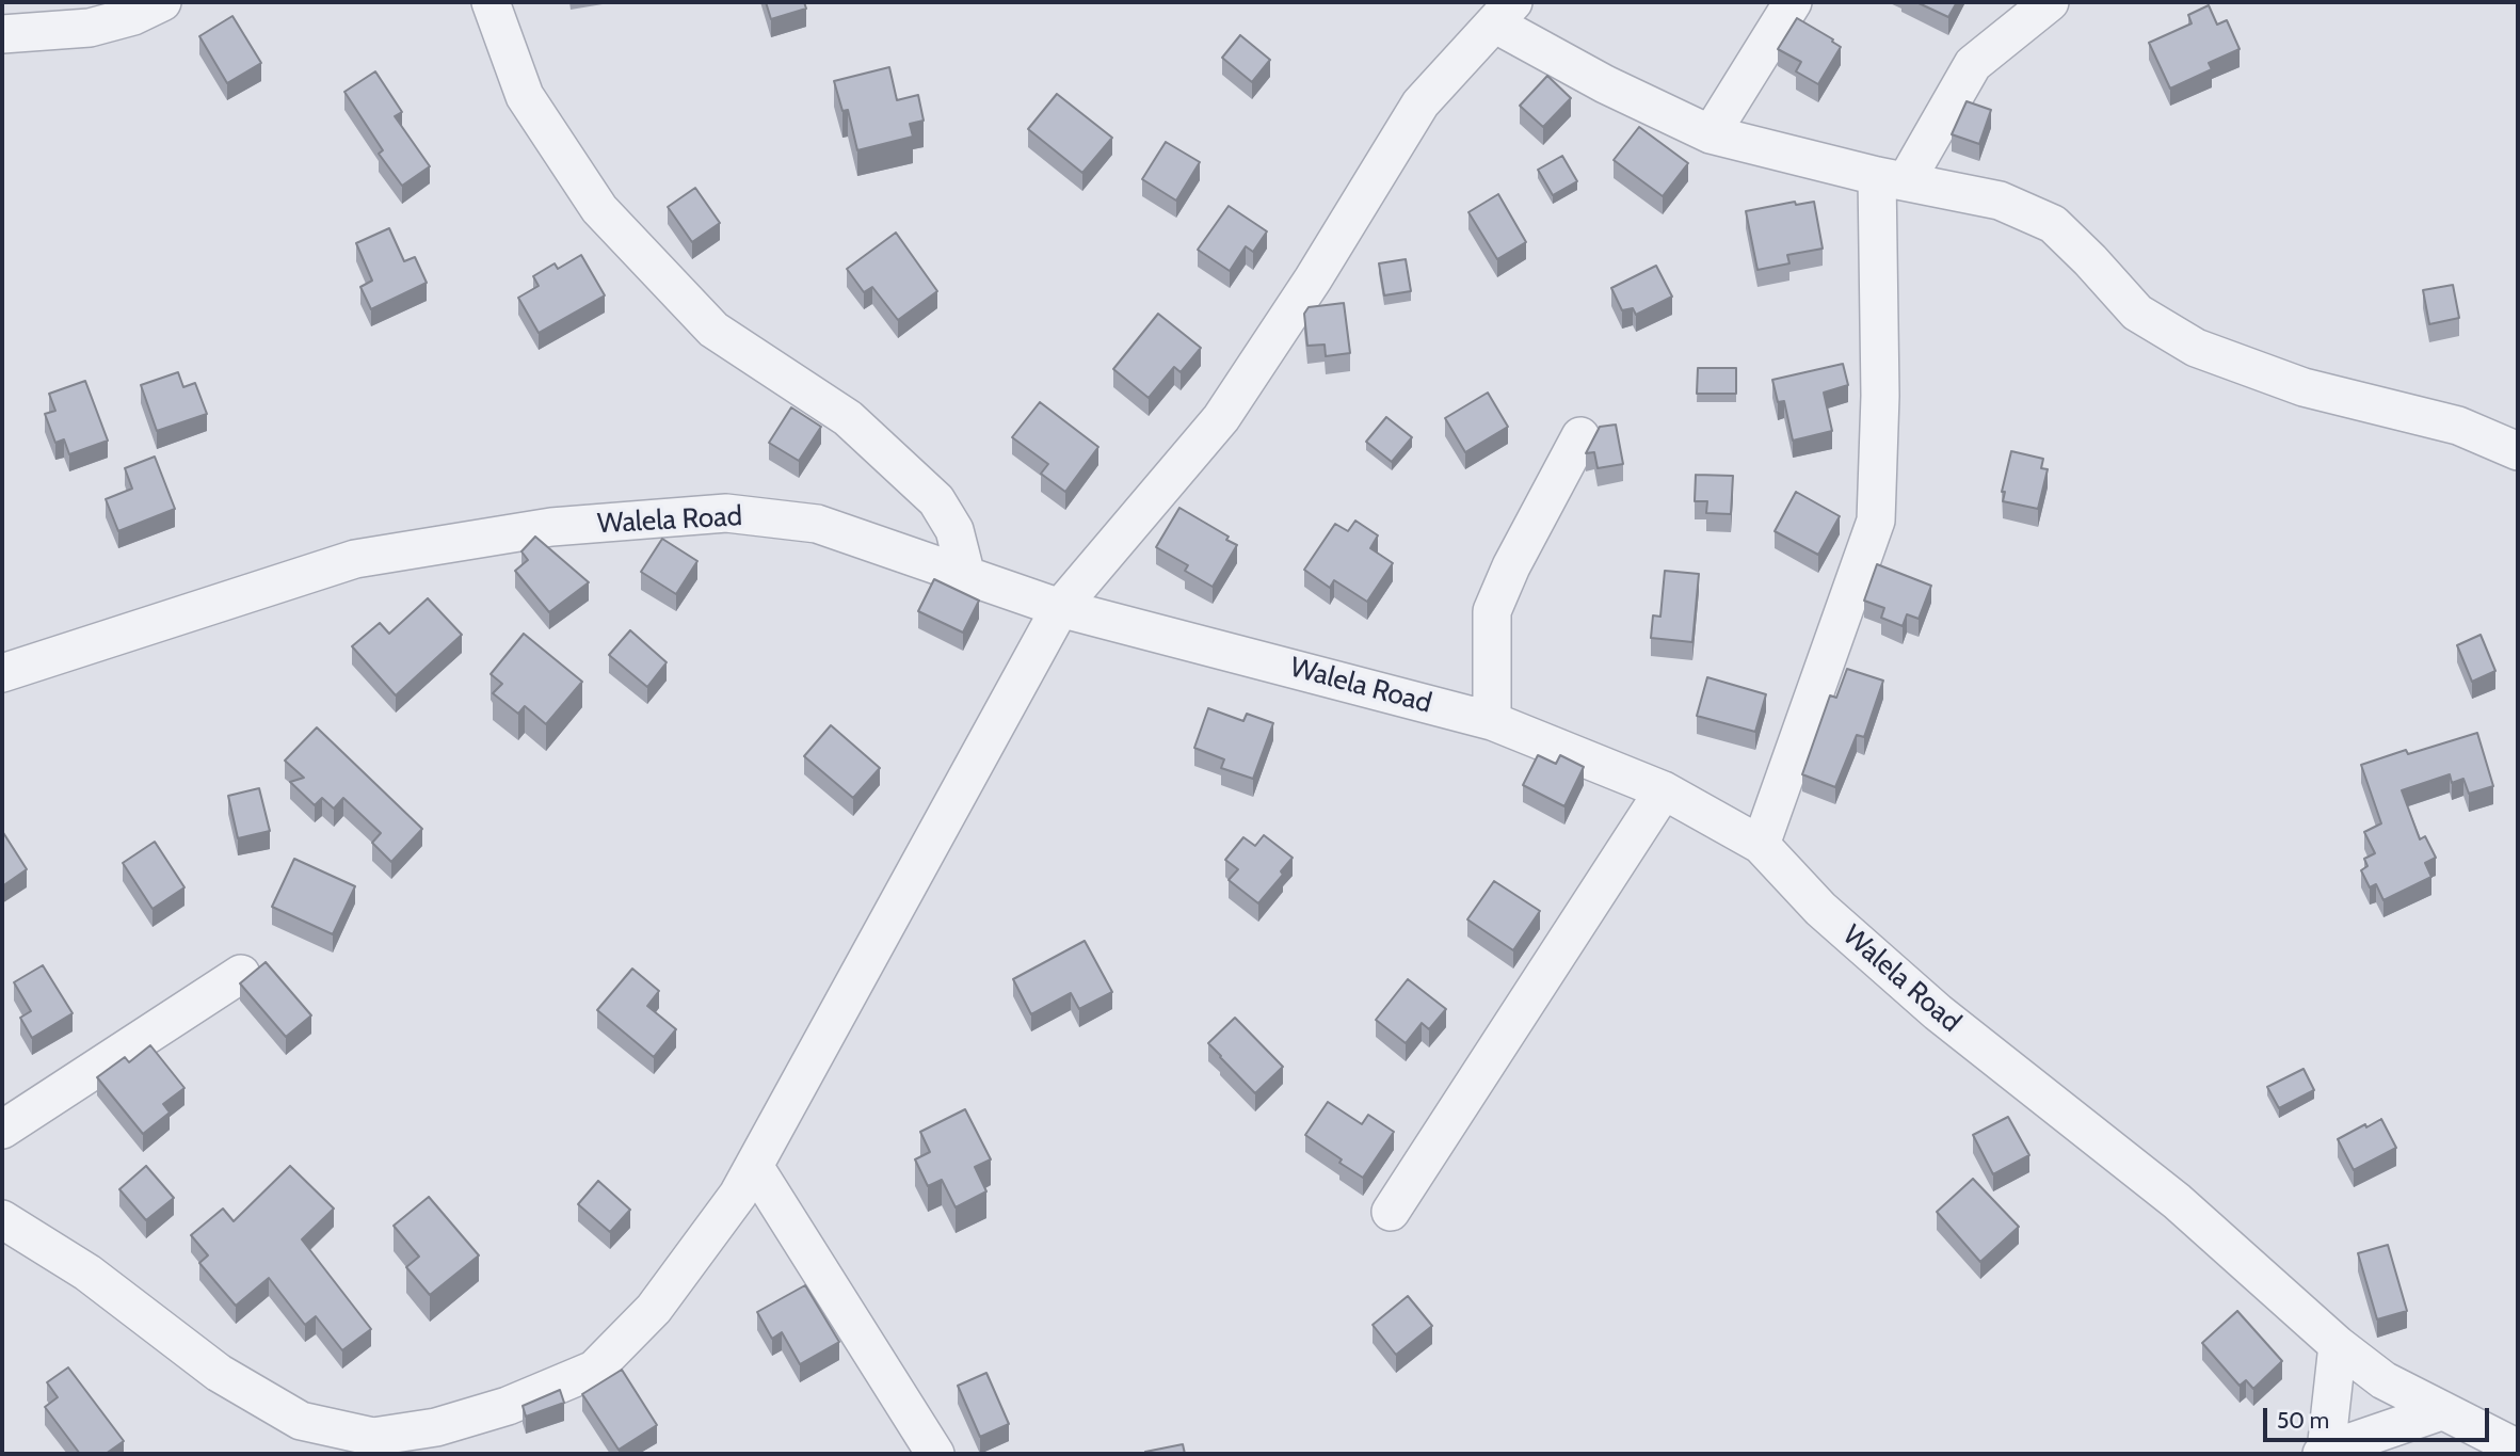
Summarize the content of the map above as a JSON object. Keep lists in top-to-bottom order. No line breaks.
{"streets":{"street":["Walela Road"]},"scale_bar":"50 m"}
